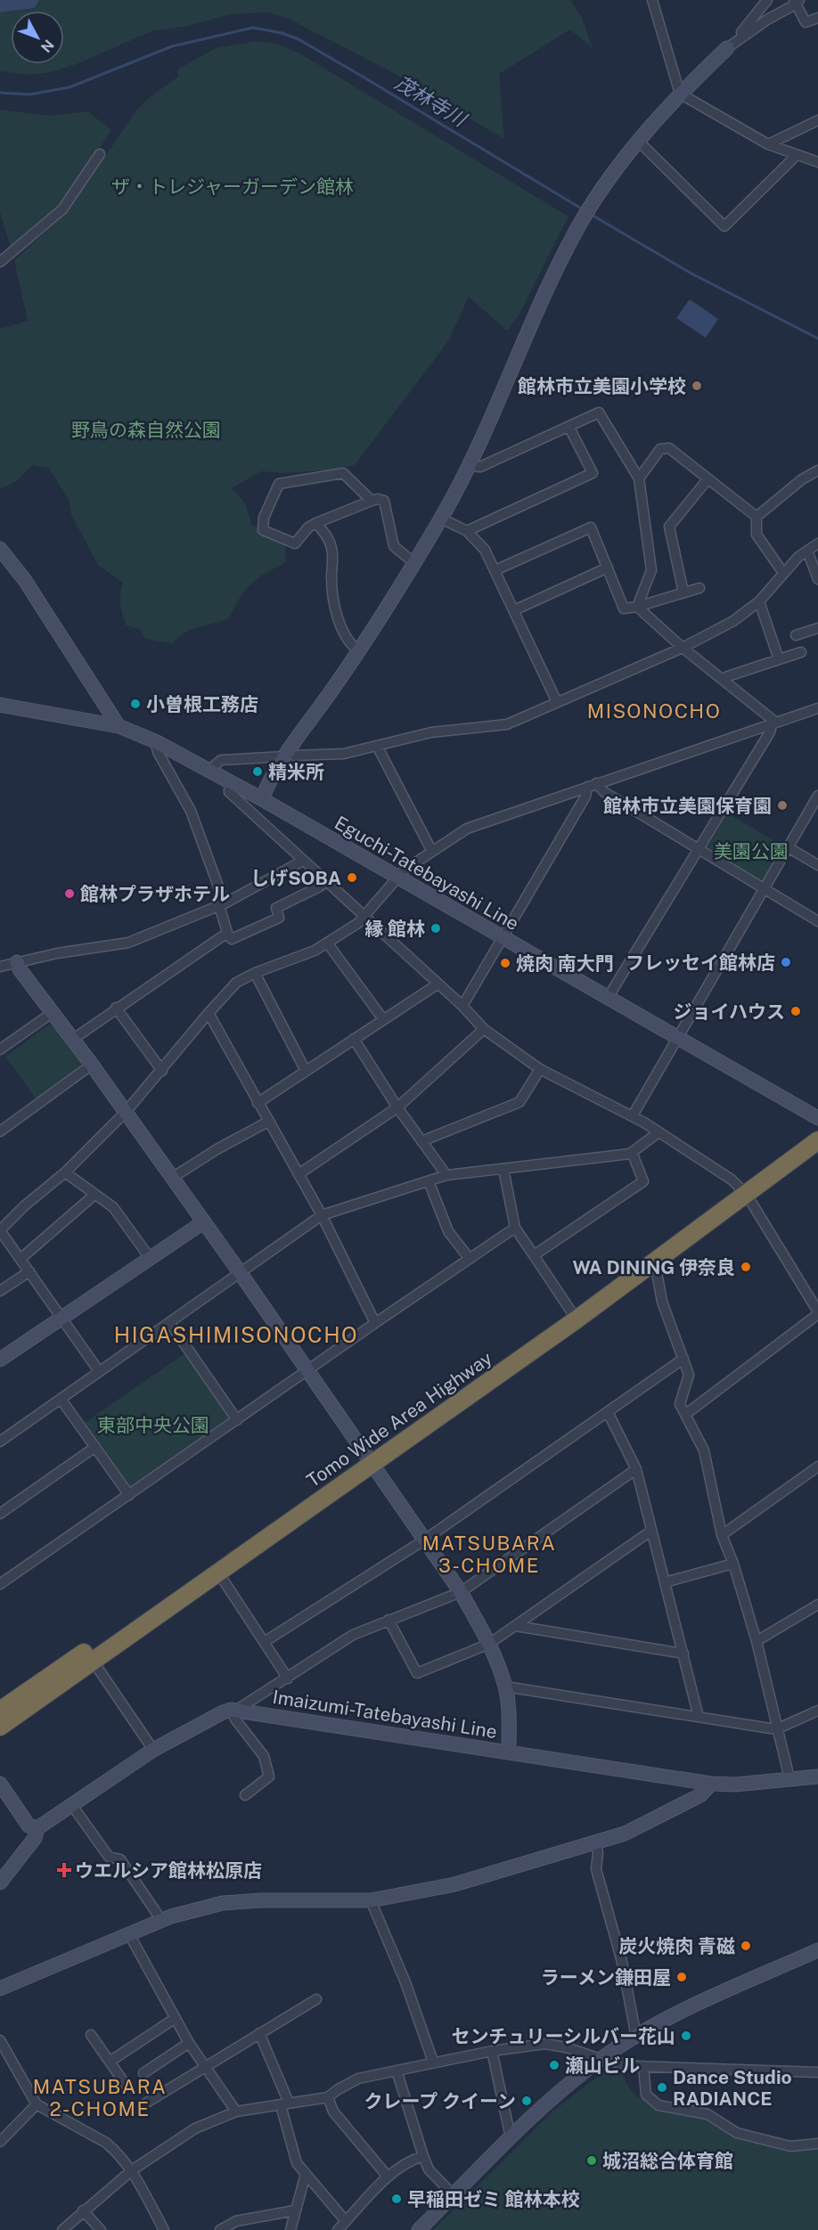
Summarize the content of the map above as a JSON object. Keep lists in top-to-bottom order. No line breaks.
{"streets":{"highway":["Tomo Wide Area Highway"],"street":["Eguchi-Tatebayashi Line","Imaizumi-Tatebayashi Line"]},"districts":["MISONOCHO","HIGASHIMISONOCHO","MATSUBARA 3-CHOME","MATSUBARA 2-CHOME"],"water":["茂林寺川"],"parks":["ザ・トレジャーガーデン館林","野鳥の森自然公園","美園公園","東部中央公園"],"places":{"other":["館林市立美園小学校","小曽根工務店","精米所","館林市立美園保育園","しげSOBA","館林プラザホテル","縁 館林","フレッセイ館林店","焼肉 南大門","ジョイハウス","WA DINING 伊奈良","炭火焼肉 青磁","ラーメン鎌田屋","センチュリーシルバー花山","瀬山ビル","Dance Studio RADIANCE","クレープ クイーン","城沼総合体育館","早稲田ゼミ 館林本校"],"health":["ウエルシア館林松原店"]},"north":"bottom right"}
